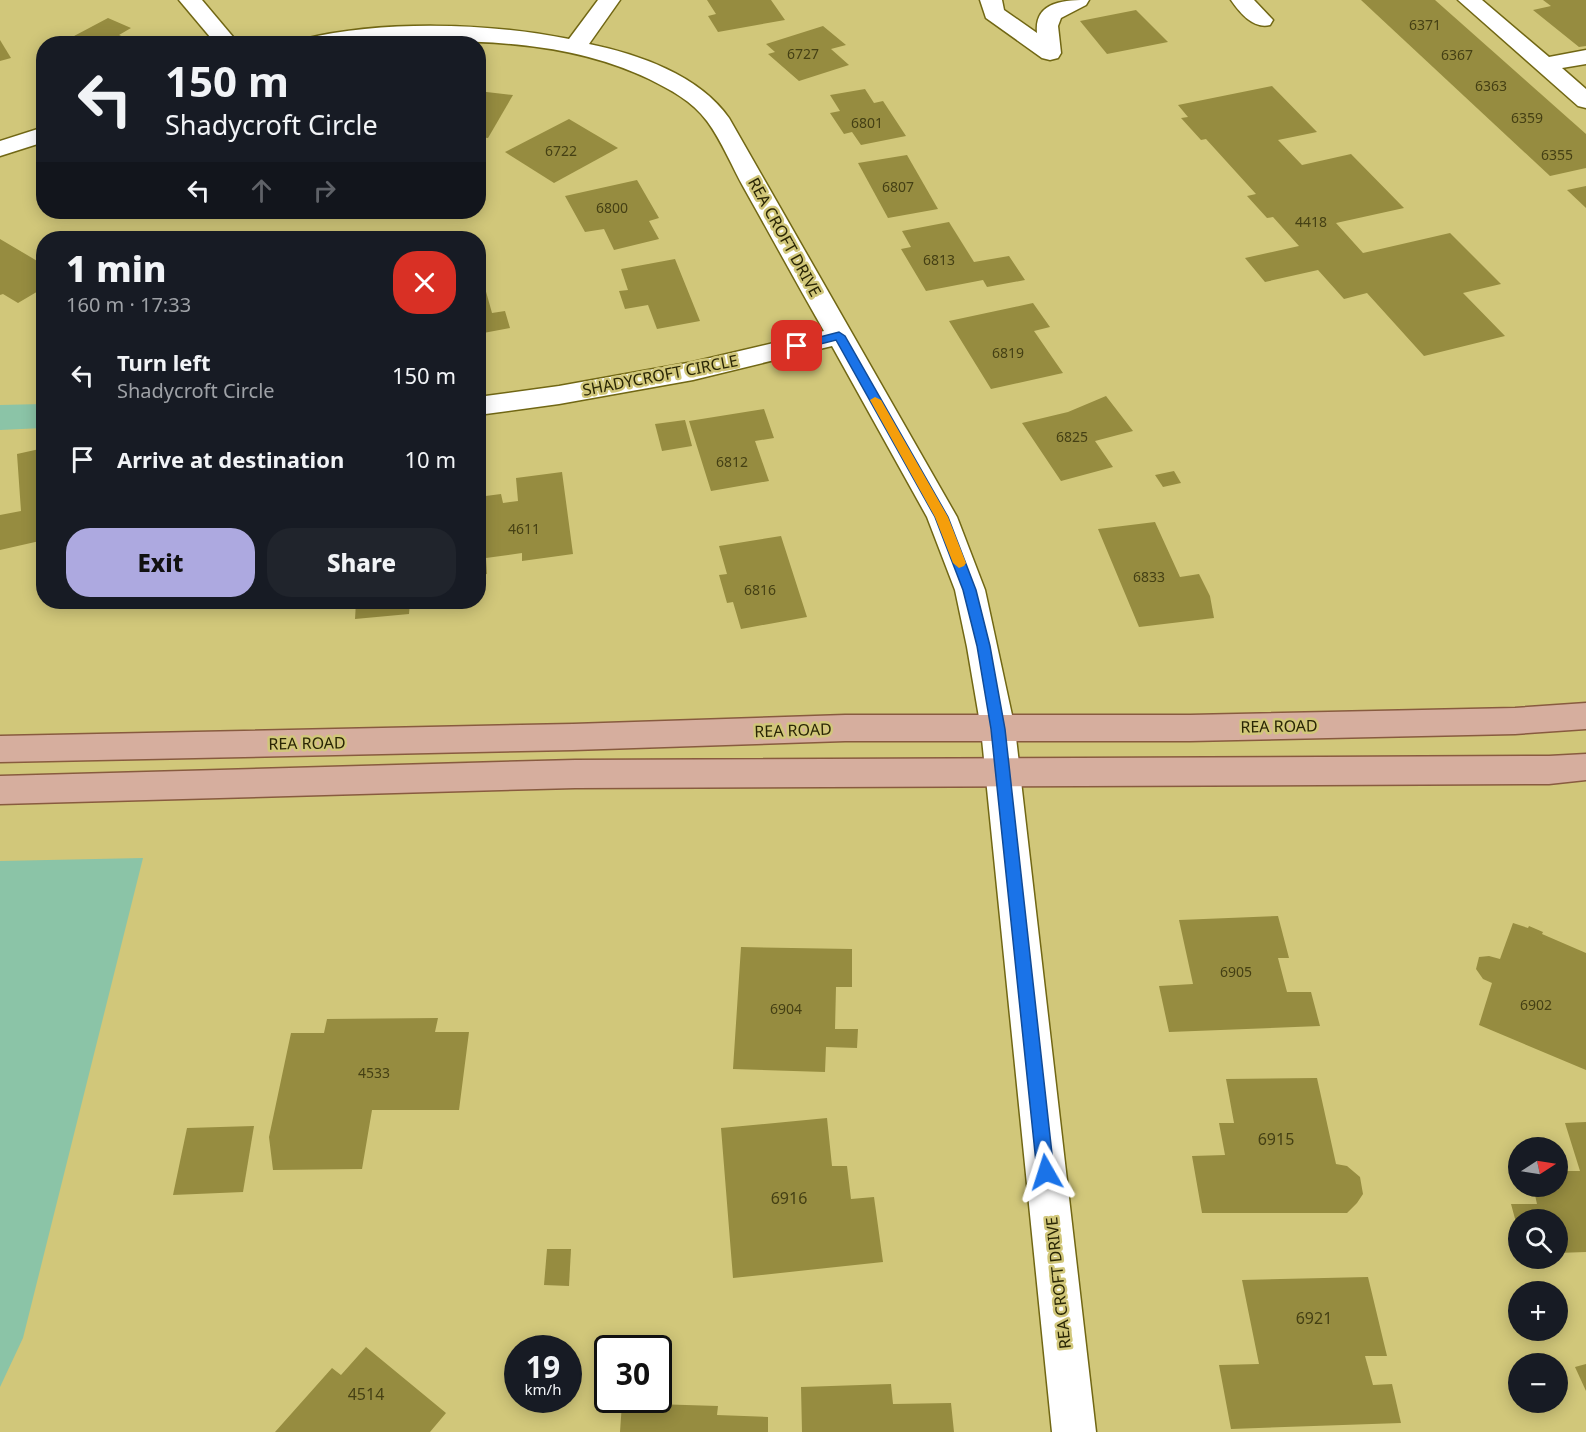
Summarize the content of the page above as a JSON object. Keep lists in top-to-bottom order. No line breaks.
{"streets":{"main road":["REA ROAD"],"street":["REA CROFT DRIVE","SHADYCROFT CIRCLE"]},"crossings":[["REA CROFT DRIVE","SHADYCROFT CIRCLE"],["REA CROFT DRIVE","REA ROAD"]],"house_numbers":["6371","6727","6367","6363","6359","6801","6722","6355","6807","6800","4418","6813","6819","6825","6812","4611","6833","6816","6905","6902","6904","4533","6915","6916","6921","4514"],"north":"right","page":{"turn":["150 m","Shadycroft Circle"],"heading":["1 min","160 m · 17:33"],"list":[{"name":"Turn left","note":"Shadycroft Circle","value":"150 m"},{"name":"Arrive at destination","value":"10 m"}],"buttons":["Exit","Share"],"map_buttons":["+","−"],"speed":"19 km/h","limit":"30"}}
